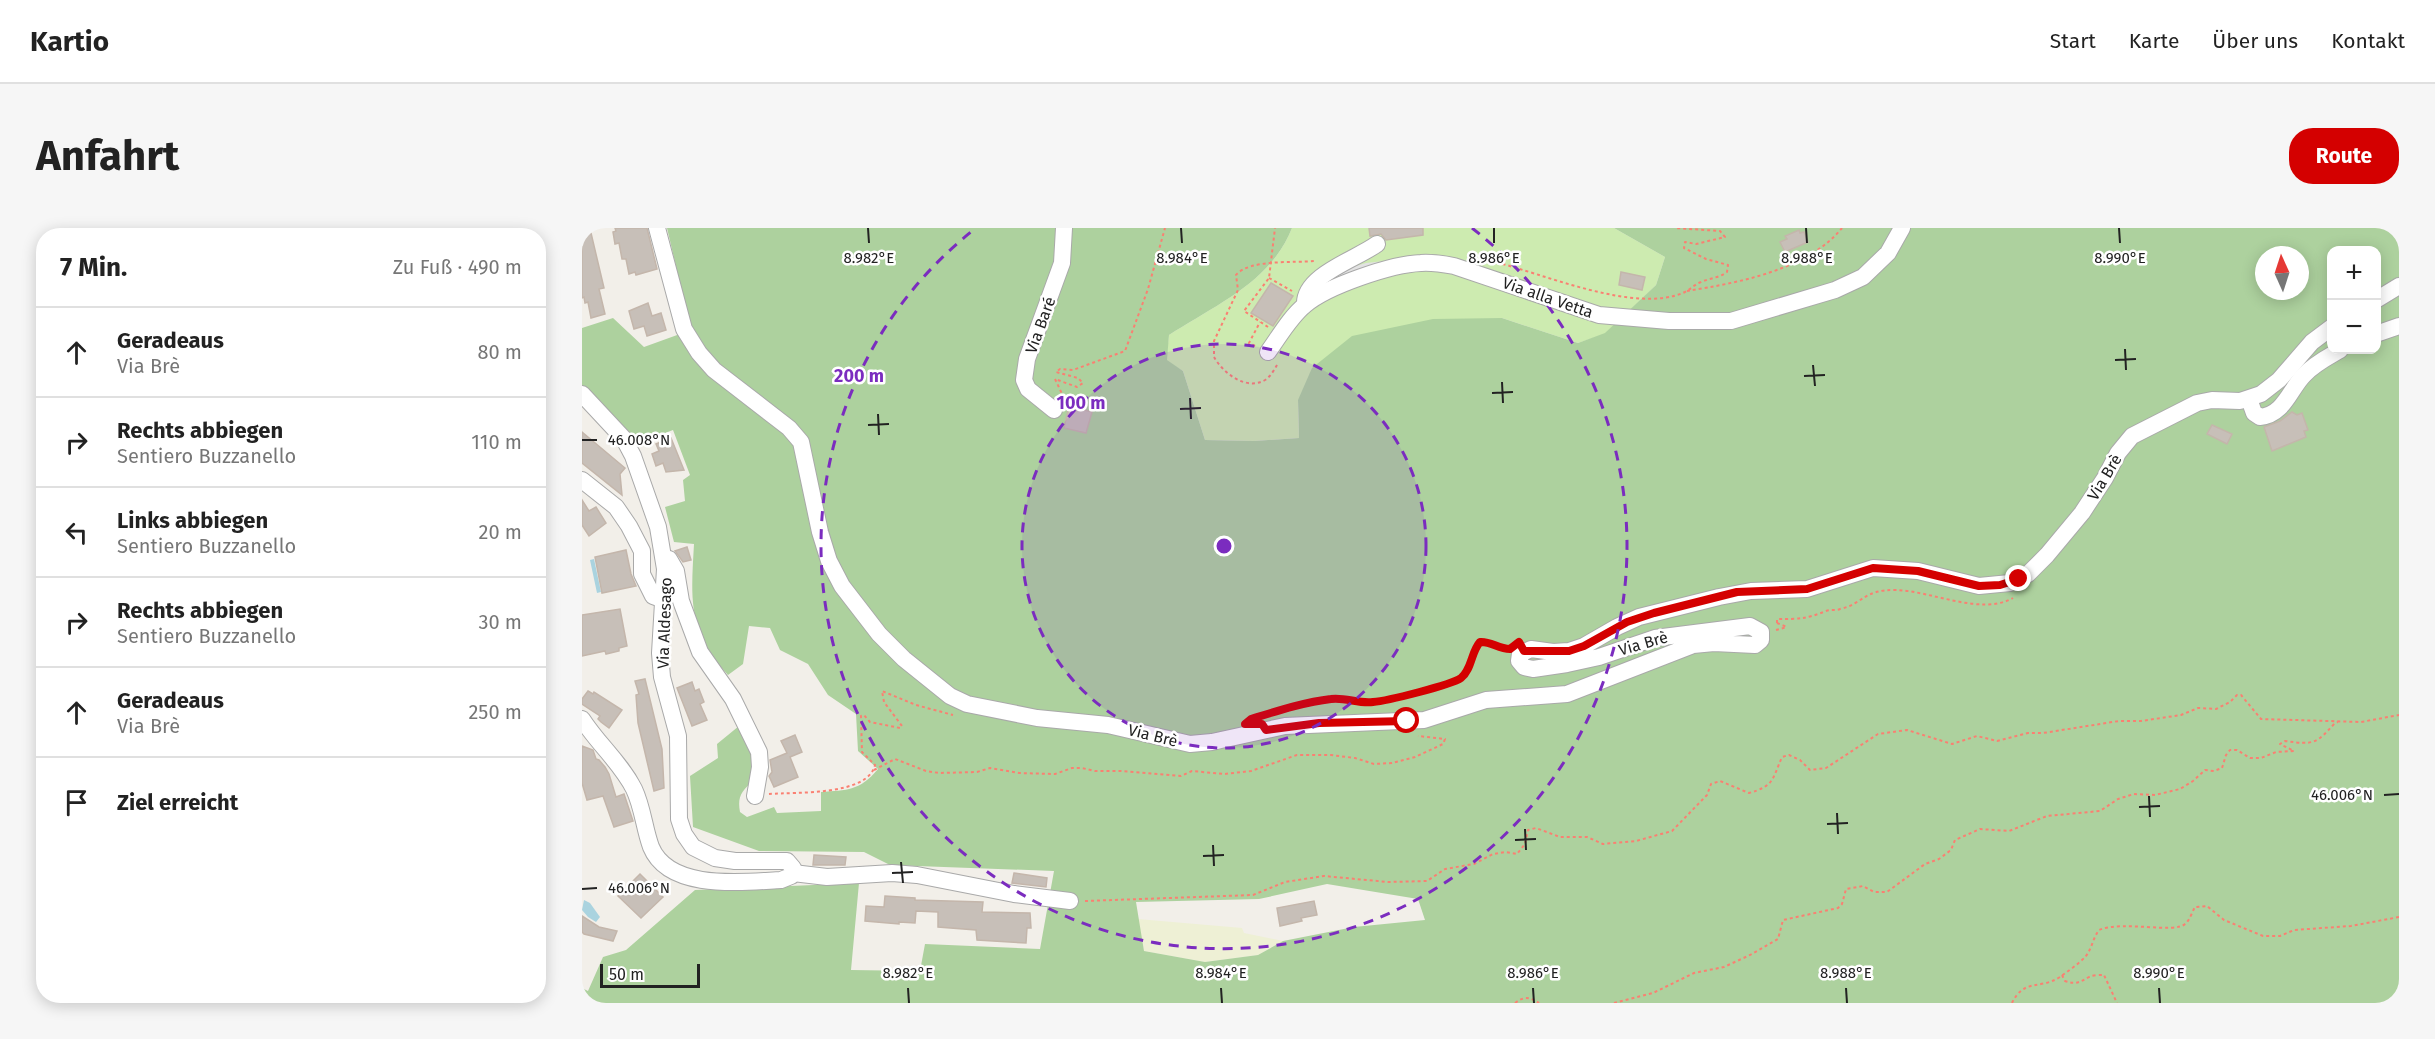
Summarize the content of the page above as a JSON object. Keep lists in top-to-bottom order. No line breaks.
{"streets":{"street":["Via alla Vetta","Via Baré","Via Brè","Via Aldesago"]},"scale_bar":"50 m","north":"top","page":{"header":"Kartio","nav":["Start","Karte","Über uns","Kontakt"],"buttons":"Route","title":"Anfahrt","heading":["7 Min.","Zu Fuß · 490 m"],"map_buttons":["+","−"],"list":[["Geradeaus","Via Brè","80 m"],["Rechts abbiegen","Sentiero Buzzanello","110 m"],["Links abbiegen","Sentiero Buzzanello","20 m"],["Rechts abbiegen","Sentiero Buzzanello","30 m"],["Geradeaus","Via Brè","250 m"],"Ziel erreicht"],"scale":"50 m"},"coordinates":["8.982°E","8.984°E","8.986°E","8.988°E","8.990°E","46.008°N","46.006°N"],"rings":["200 m","100 m"]}
